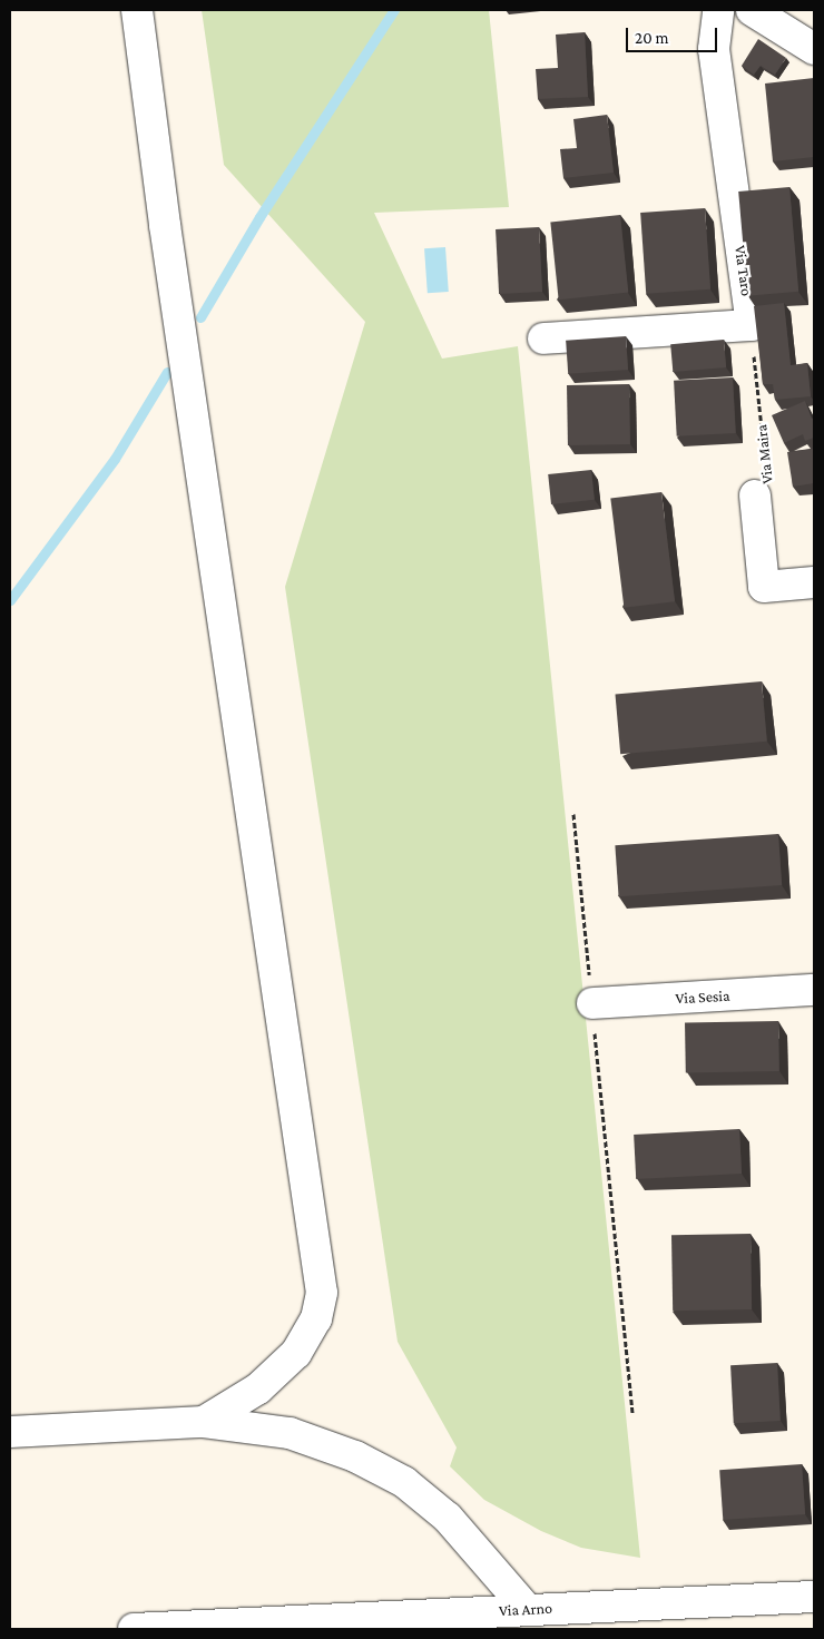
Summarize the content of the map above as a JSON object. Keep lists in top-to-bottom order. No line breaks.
{"streets":{"street":["Via Taro","Via Maira","Via Sesia","Via Arno"]},"crossings":[["Via Taro","Via Maira"]],"scale_bar":"20 m"}
